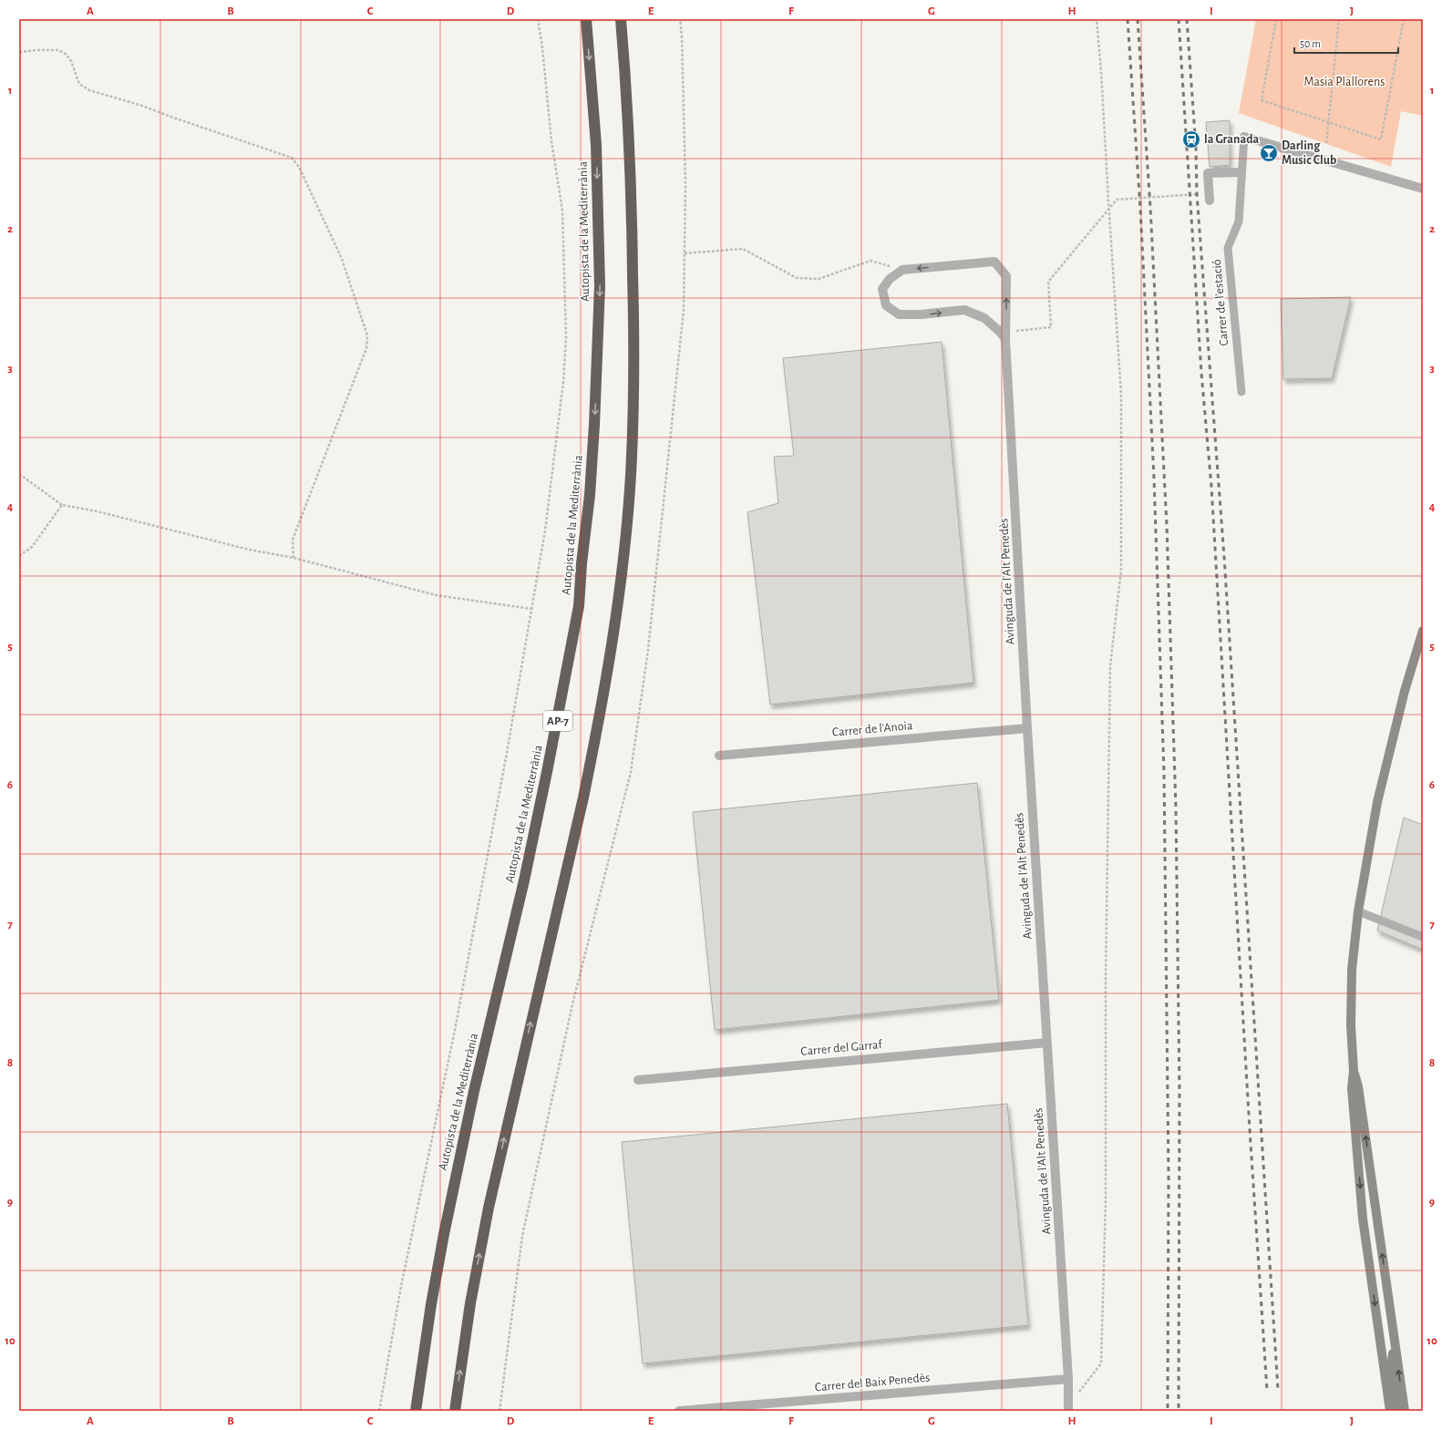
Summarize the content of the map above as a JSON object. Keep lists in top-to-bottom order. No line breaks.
{"streets":{"highway":["Autopista de la Mediterrània","AP-7"],"street":["Carrer de l'estació","Avinguda de l'Alt Penedès","Carrer de l'Anoia","Carrer del Garraf","Carrer del Baix Penedès"]},"crossings":[["Avinguda de l'Alt Penedès","Carrer de l'Anoia"],["Avinguda de l'Alt Penedès","Carrer del Garraf"],["Avinguda de l'Alt Penedès","Carrer del Baix Penedès"]],"parks":["Masia Plallorens"],"places":{"station":["la Granada"],"bar":["Darling Music Club"]},"scale_bar":"50 m","grid":{"columns":["A","B","C","D","E","F","G","H","I","J"],"rows":["1","2","3","4","5","6","7","8","9","10"]}}
